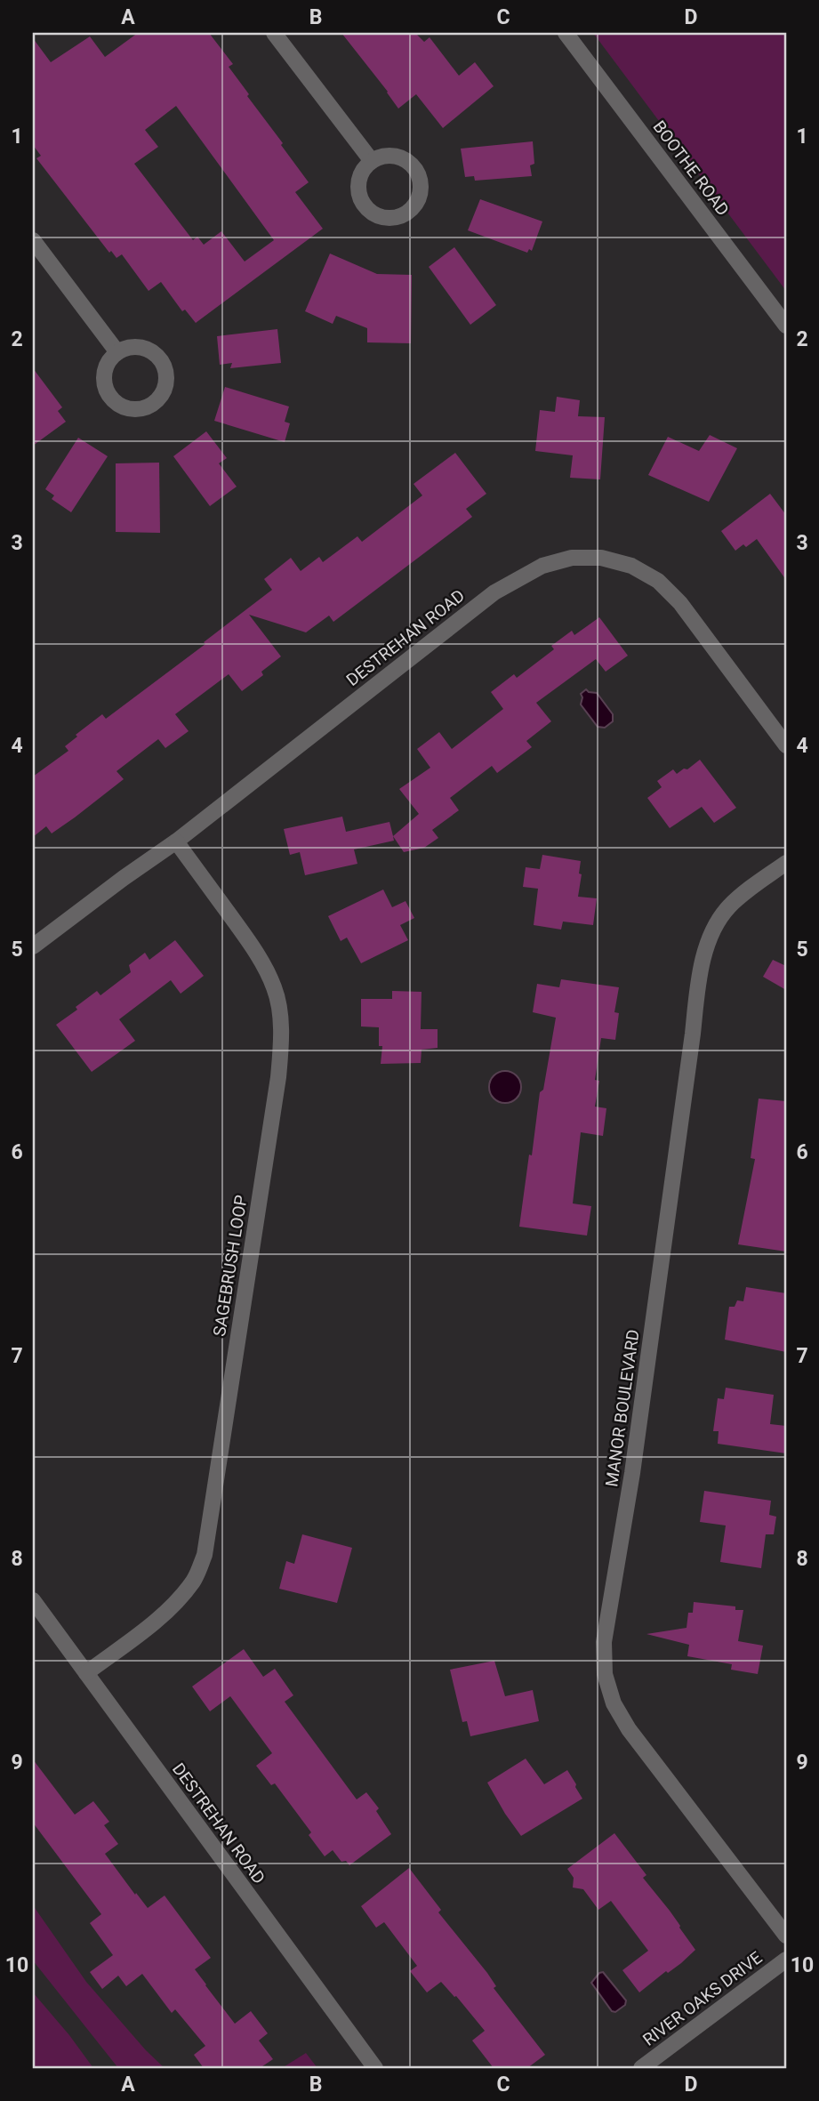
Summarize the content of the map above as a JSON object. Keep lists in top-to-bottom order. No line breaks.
{"streets":{"street":["BOOTHE ROAD","DESTREHAN ROAD","SAGEBRUSH LOOP","MANOR BOULEVARD","RIVER OAKS DRIVE"]},"crossings":[["DESTREHAN ROAD","SAGEBRUSH LOOP"]],"grid":{"columns":["A","B","C","D"],"rows":["1","2","3","4","5","6","7","8","9","10"]}}
